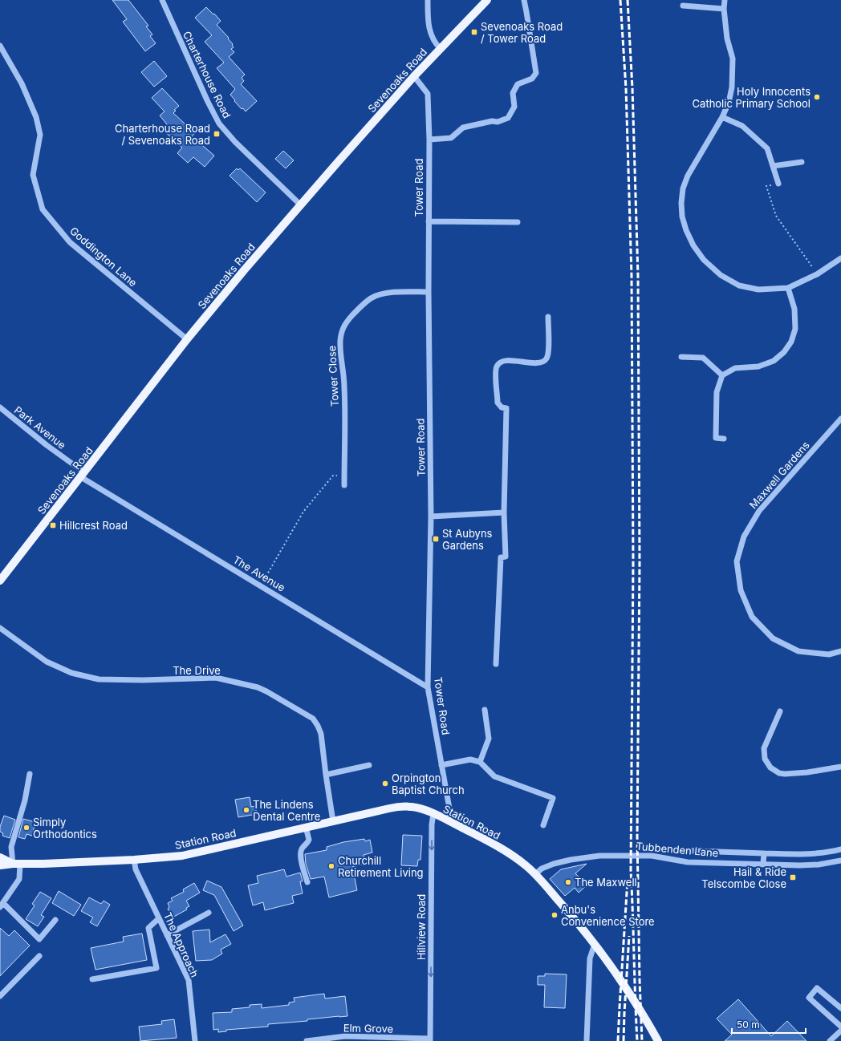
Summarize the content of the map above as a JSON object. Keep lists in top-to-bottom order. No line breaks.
{"streets":{"main road":["Sevenoaks Road","Station Road"],"street":["Charterhouse Road","Tower Road","Goddington Lane","Tower Close","Park Avenue","Maxwell Gardens","The Avenue","The Drive","Tubbenden Lane","Hillview Road","The Approach","Elm Grove"]},"crossings":[["Charterhouse Road","Sevenoaks Road"],["Sevenoaks Road","Tower Road"],["Sevenoaks Road","Goddington Lane"],["Sevenoaks Road","Park Avenue"],["Sevenoaks Road","The Avenue"],["Tower Road","Tower Close"],["Tower Road","The Avenue"],["Tower Road","Station Road"],["Park Avenue","The Avenue"],["The Drive","Station Road"],["Station Road","Tubbenden Lane"],["Station Road","Hillview Road"],["Station Road","The Approach"],["Hillview Road","Elm Grove"]],"one_way":["Hillview Road"],"places":{"transit":["Sevenoaks Road / Tower Road","Charterhouse Road / Sevenoaks Road","Hillcrest Road","St Aubyns Gardens","Hail & Ride Telscombe Close"],"other":["Holy Innocents Catholic Primary School","Orpington Baptist Church","The Lindens Dental Centre","Simply Orthodontics","Churchill Retirement Living","The Maxwell","Anbu's Convenience Store"]},"scale_bar":"50 m"}
